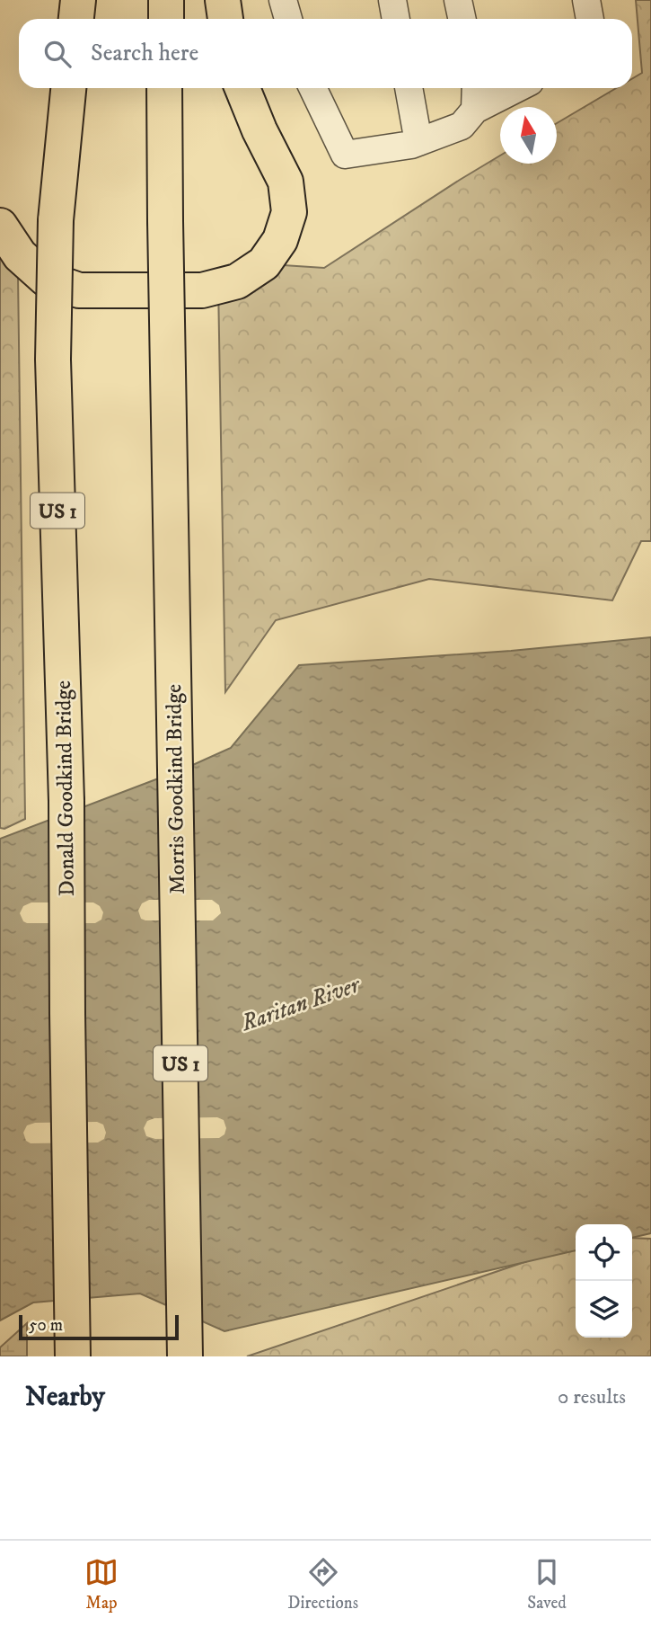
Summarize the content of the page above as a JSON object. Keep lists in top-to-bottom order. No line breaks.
{"streets":{"highway":["US 1","Donald Goodkind Bridge","Morris Goodkind Bridge"]},"water":["Raritan River"],"scale_bar":"50 m","north":"top","page":{"search":"Search here","scale":"50 m","heading":["Nearby","0 results"],"nav":["Map","Directions","Saved"]}}
